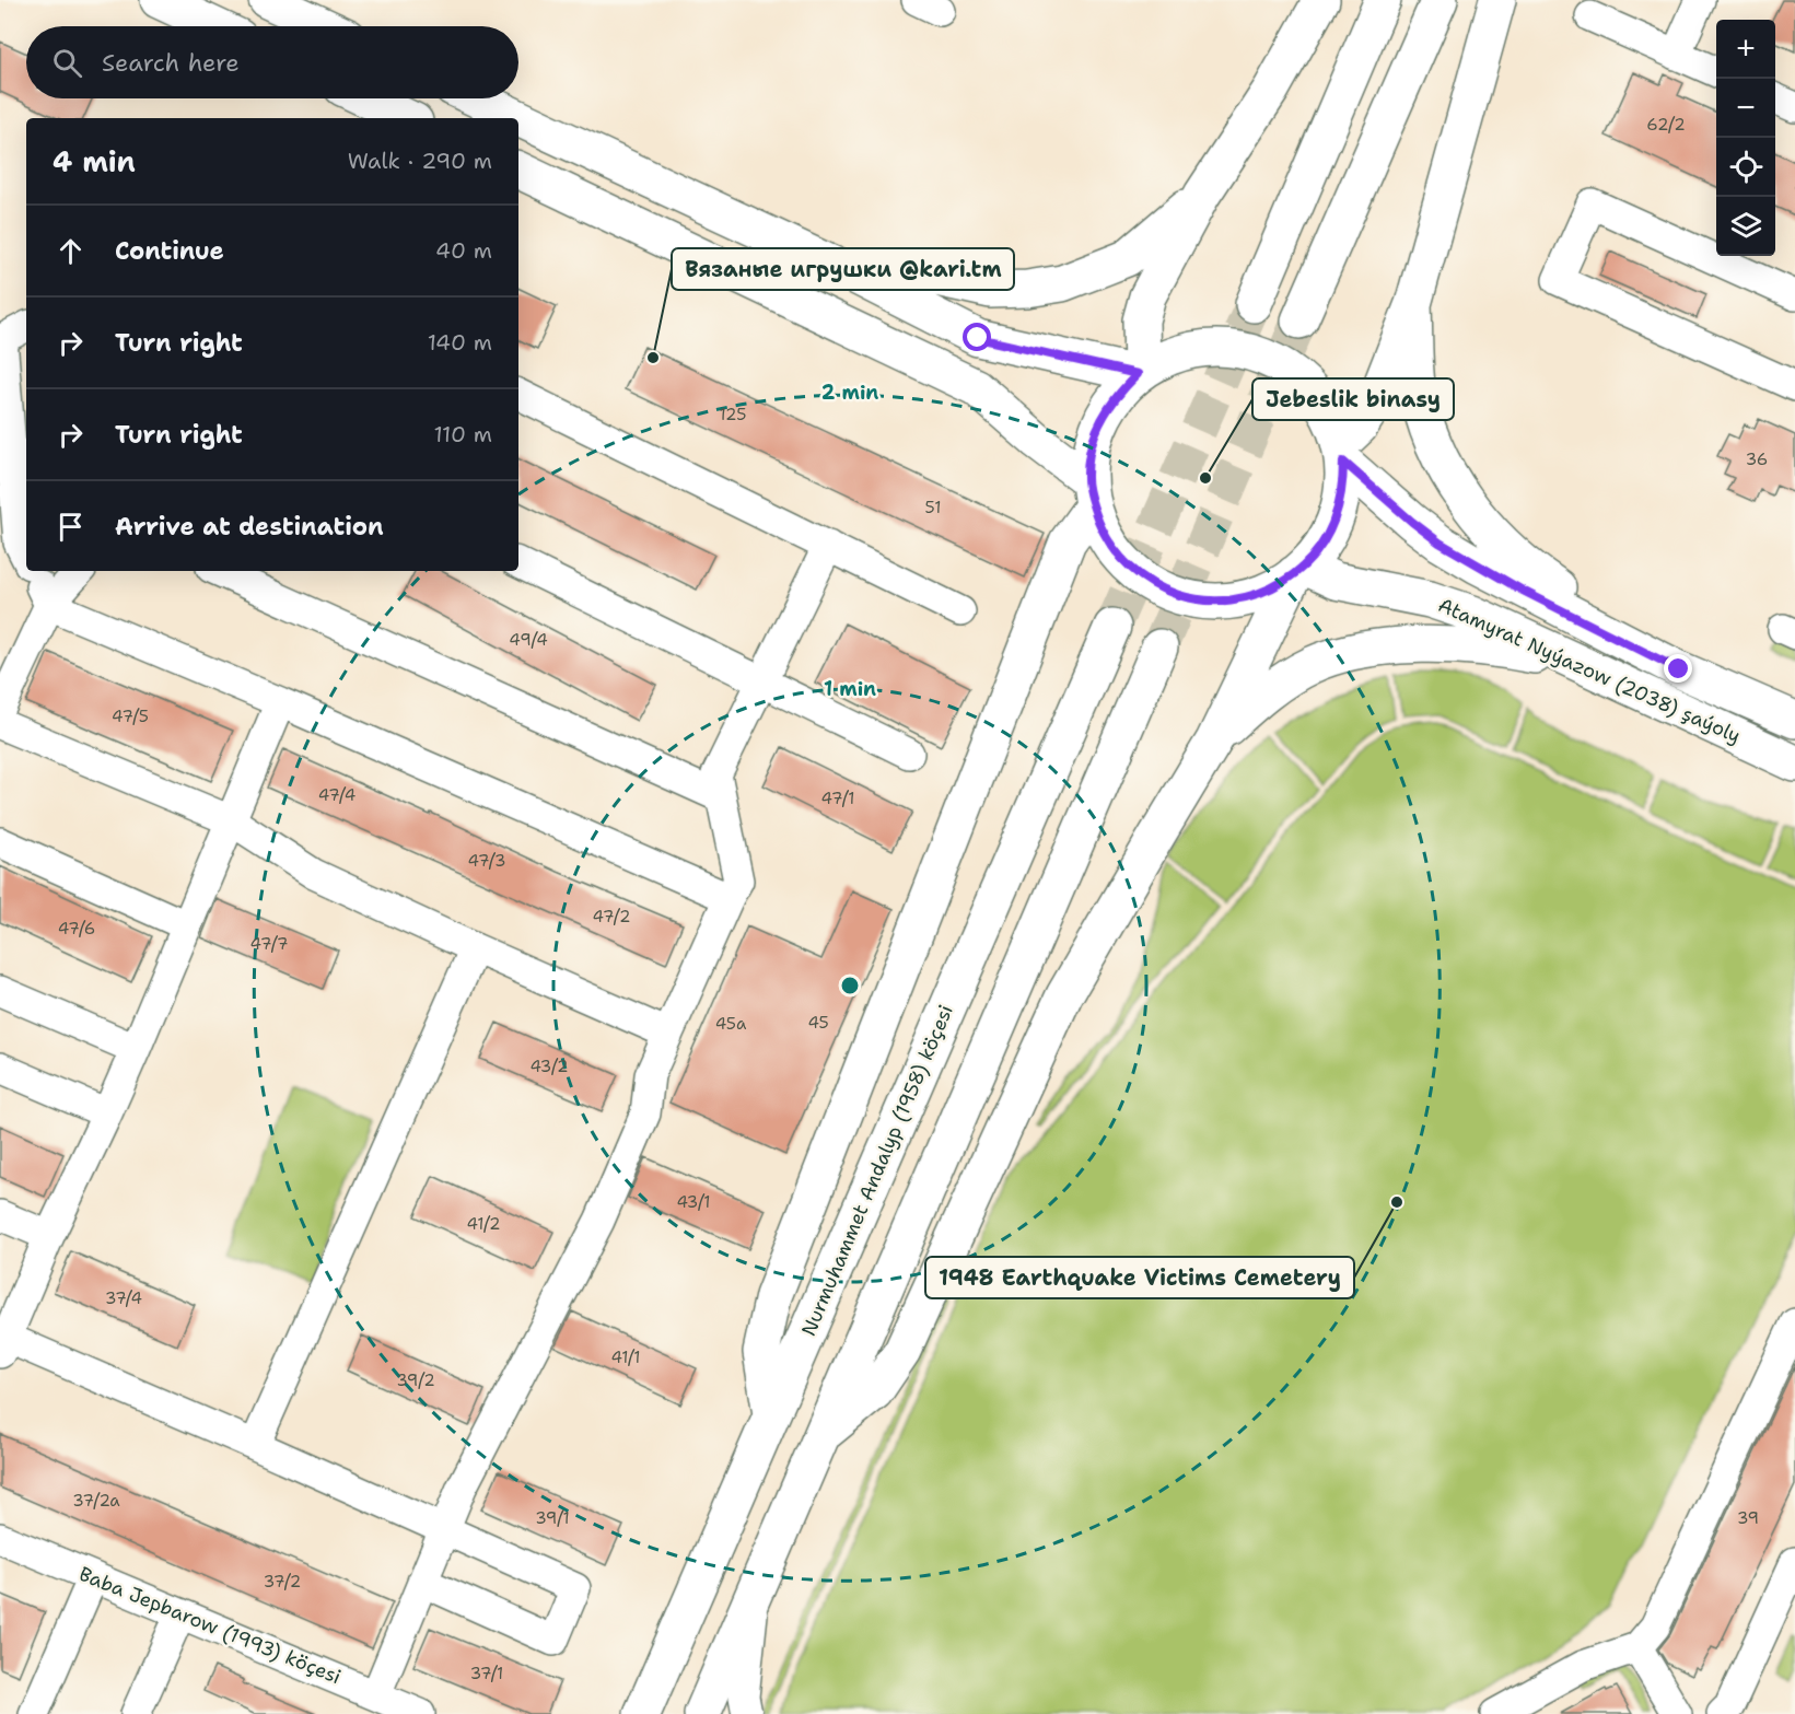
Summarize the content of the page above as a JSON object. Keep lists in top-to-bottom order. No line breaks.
{"streets":{"main road":["Atamyrat Nyýazow (2038) şaýoly","Nurmuhammet Andalyp (1958) köçesi"],"street":["Baba Jepbarow (1993) köçesi"]},"places":["Вязаные игрушки @kari.tm","Jebeslik binasy","1948 Earthquake Victims Cemetery"],"house_numbers":["62/2","125","36","51","49/4","47/5","47/4","47/1","47/3","47/2","47/6","47/7","45","45a","43/2","43/1","41/2","37/4","41/1","39/2","37/2a","39/1","39","37/2","37/1"],"page":{"map_buttons":["+","−"],"search":"Search here","heading":["4 min","Walk · 290 m"],"list":[["Continue","40 m"],["Turn right","140 m"],["Turn right","110 m"],"Arrive at destination"]},"rings":["2 min","1 min"]}
